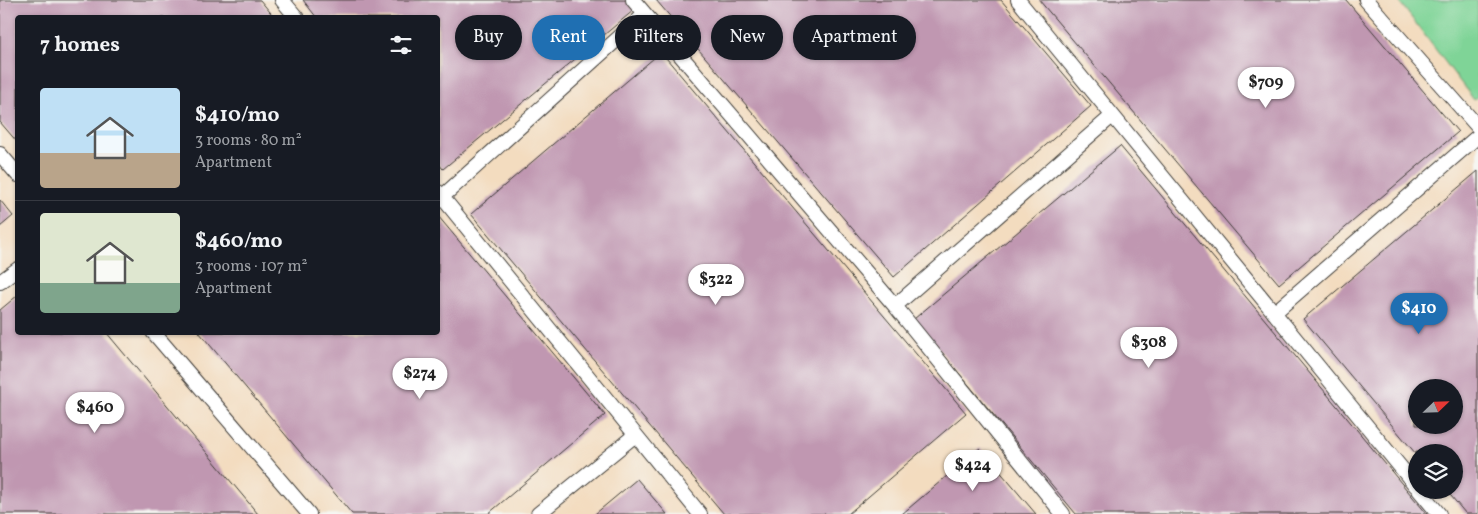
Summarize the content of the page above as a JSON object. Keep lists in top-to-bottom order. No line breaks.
{"north":"top right","page":{"chip":["Buy","Rent","Filters","New","Apartment"],"heading":"7 homes","price":["$709","$322","$410","$308","$274","$460","$424"],"list":[{"name":"$410/mo","note":"3 rooms · 80 m² · Apartment"},{"name":"$460/mo","note":"3 rooms · 107 m² · Apartment"}]}}
